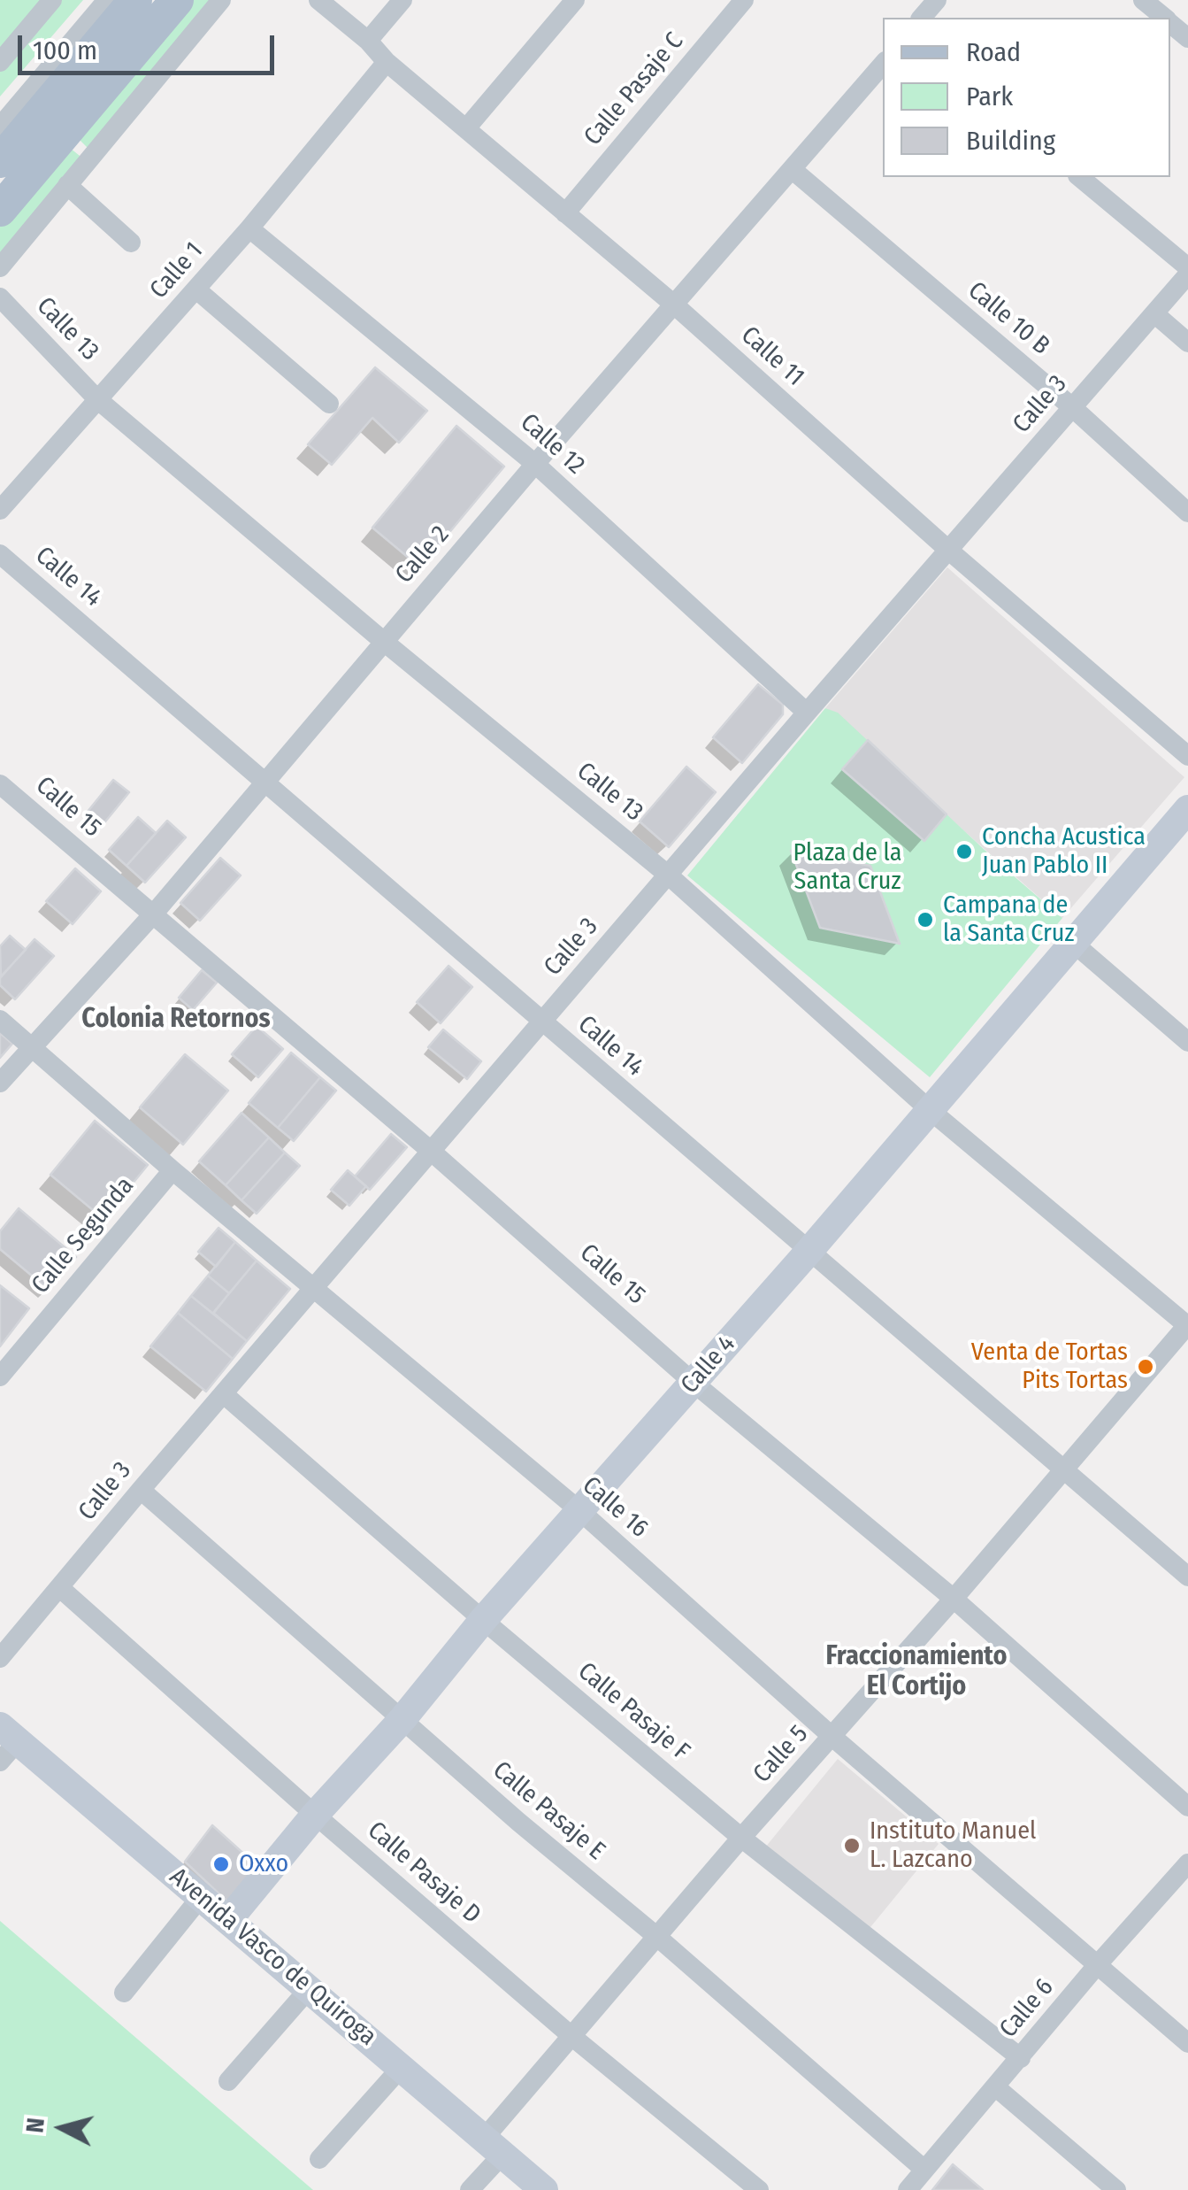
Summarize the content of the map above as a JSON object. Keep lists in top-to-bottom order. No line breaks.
{"streets":{"street":["Calle Pasaje C","Calle 1","Calle 10 B","Calle 13","Calle 11","Calle 3","Calle 12","Calle 2","Calle 14","Calle 15","Calle Segunda","Calle 4","Calle 16","Calle Pasaje F","Calle 5","Calle Pasaje E","Calle Pasaje D","Avenida Vasco de Quiroga","Calle 6"]},"crossings":[["Calle Pasaje C","Calle 11"],["Calle 1","Calle 13"],["Calle 1","Calle 11"],["Calle 1","Calle 12"],["Calle 10 B","Calle 3"],["Calle 10 B","Calle 2"],["Calle 13","Calle 3"],["Calle 13","Calle 2"],["Calle 13","Calle 4"],["Calle 13","Calle 5"],["Calle 11","Calle 3"],["Calle 11","Calle 2"],["Calle 3","Calle 12"],["Calle 3","Calle 14"],["Calle 3","Calle 15"],["Calle 3","Calle 16"],["Calle 3","Calle Pasaje F"],["Calle 3","Calle Pasaje E"],["Calle 3","Calle Pasaje D"],["Calle 12","Calle 2"],["Calle 2","Calle 14"],["Calle 2","Calle 15"],["Calle 2","Calle 16"],["Calle 14","Calle 4"],["Calle 14","Calle 5"],["Calle 15","Calle 4"],["Calle 15","Calle 5"],["Calle Segunda","Calle 16"],["Calle 4","Calle 16"],["Calle 4","Calle Pasaje F"],["Calle 4","Calle Pasaje E"],["Calle 4","Calle Pasaje D"],["Calle 4","Avenida Vasco de Quiroga"],["Calle 16","Calle 5"],["Calle 16","Calle 6"],["Calle Pasaje F","Calle 5"],["Calle Pasaje F","Calle 6"],["Calle 5","Calle Pasaje E"],["Calle 5","Calle Pasaje D"],["Calle 5","Avenida Vasco de Quiroga"],["Calle Pasaje E","Calle 6"]],"districts":["Colonia Retornos","Fraccionamiento El Cortijo"],"parks":["Plaza de la Santa Cruz"],"places":["Concha Acustica Juan Pablo II","Campana de la Santa Cruz","Venta de Tortas Pits Tortas","Instituto Manuel L. Lazcano","Oxxo"],"legend":["Road","Park","Building"],"scale_bar":"100 m","north":"left"}
